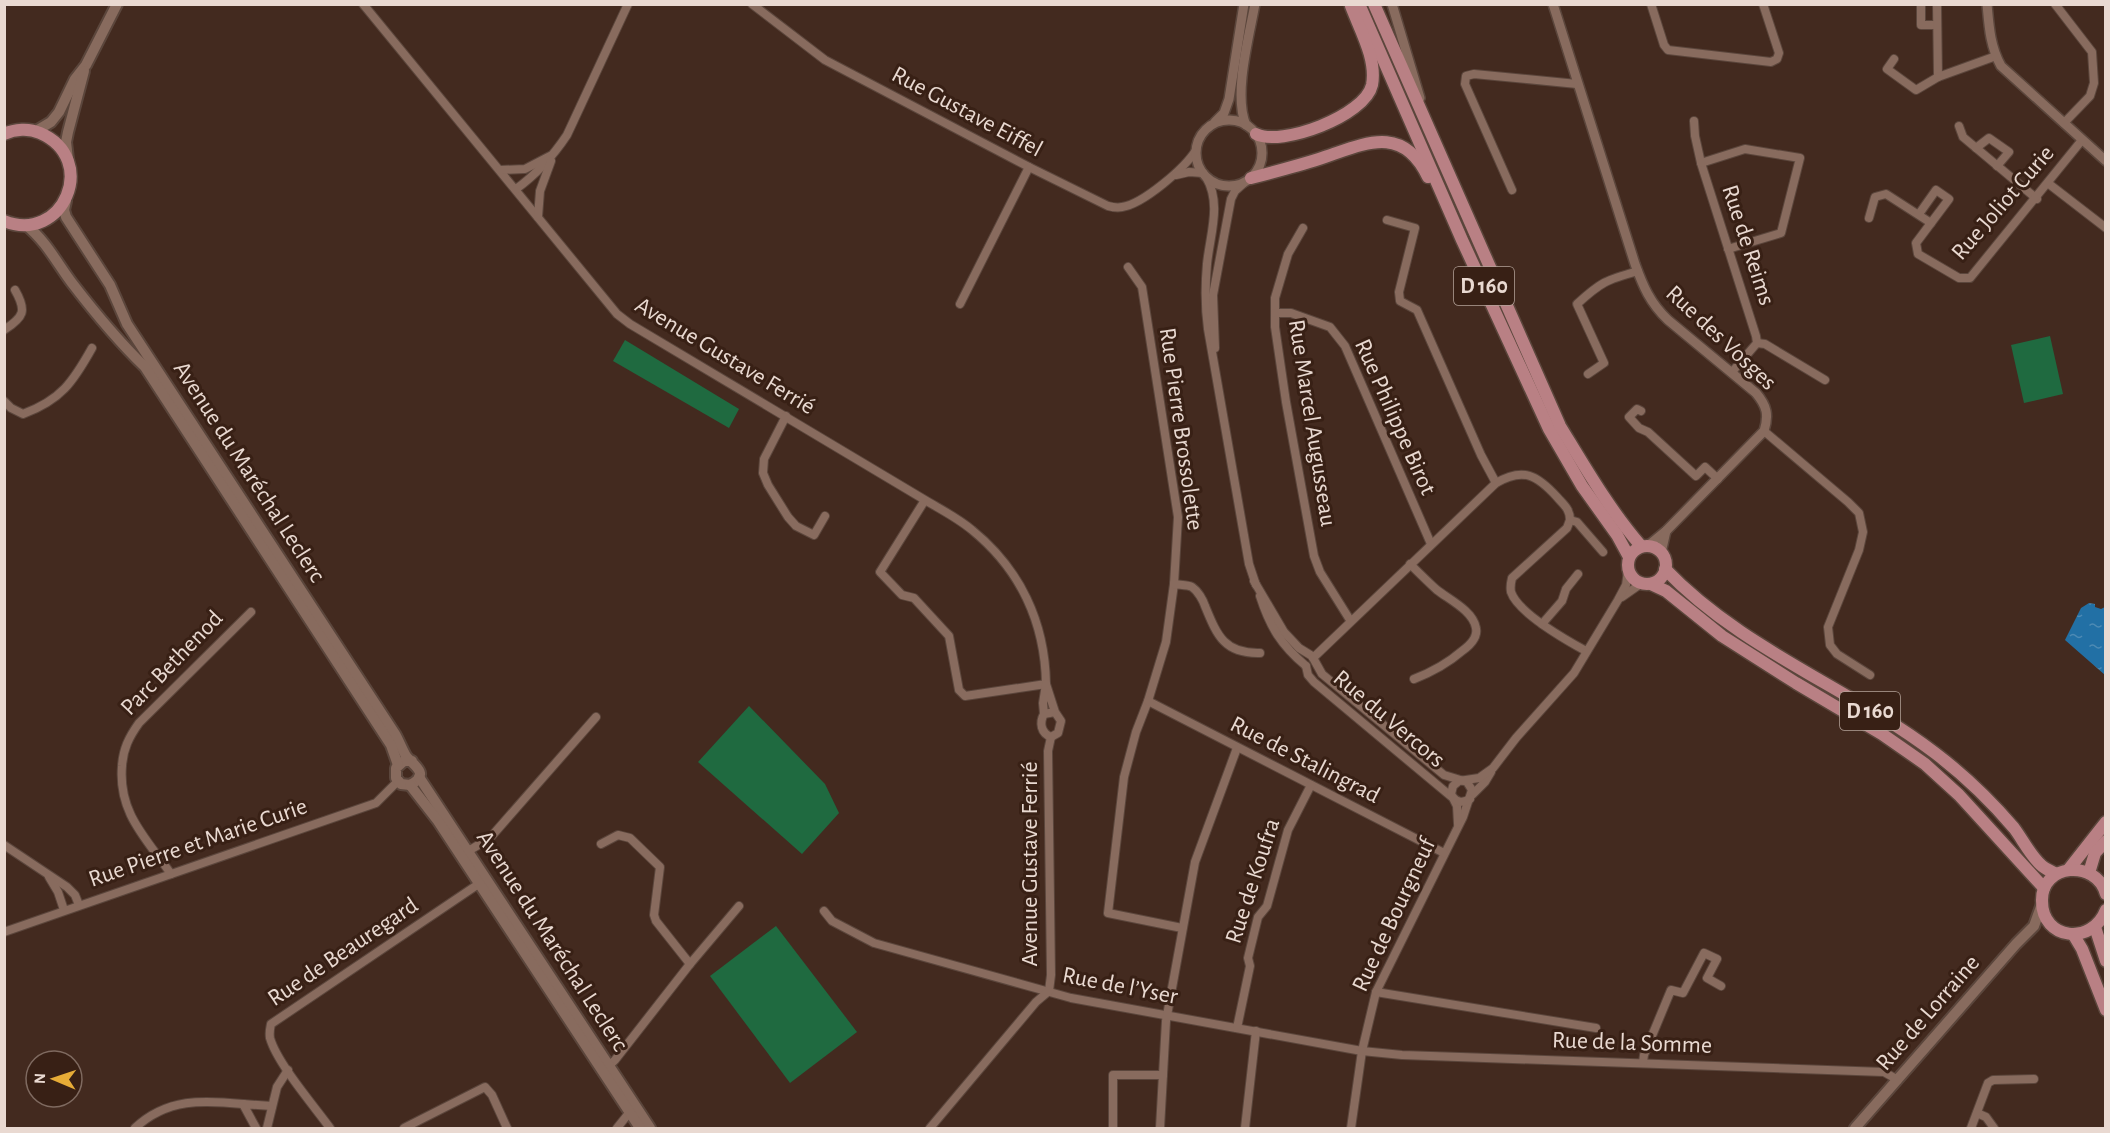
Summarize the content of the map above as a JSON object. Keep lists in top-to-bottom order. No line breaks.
{"streets":{"main road":["D 160","Avenue du Maréchal Leclerc","Rue de Lorraine"],"street":["Rue Gustave Eiffel","Rue Joliot Curie","Rue de Reims","Rue des Vosges","Avenue Gustave Ferrié","Rue Philippe Birot","Rue Marcel Augusseau","Rue Pierre Brossolette","Parc Bethenod","Rue du Vercors","Rue de Stalingrad","Rue Pierre et Marie Curie","Rue de Koufra","Rue de Bourgneuf","Rue de Beauregard","Rue de l’Yser","Rue de la Somme"]},"crossings":[["Rue Gustave Eiffel","Rue du Vercors"],["Rue de Reims","Rue des Vosges"],["D 160","Rue des Vosges"],["D 160","Rue de Bourgneuf"],["Rue des Vosges","Rue de Bourgneuf"],["Avenue Gustave Ferrié","Rue de l’Yser"],["Rue Philippe Birot","Rue Marcel Augusseau"],["Rue Pierre Brossolette","Rue de Stalingrad"],["Avenue du Maréchal Leclerc","Rue Pierre et Marie Curie"],["Avenue du Maréchal Leclerc","Rue de Beauregard"],["Parc Bethenod","Rue Pierre et Marie Curie"],["Rue du Vercors","Rue de Bourgneuf"],["Rue de Stalingrad","Rue de Koufra"],["Rue de Stalingrad","Rue de Bourgneuf"],["Rue de Koufra","Rue de l’Yser"],["Rue de Bourgneuf","Rue de l’Yser"],["Rue de Bourgneuf","Rue de la Somme"],["Rue de l’Yser","Rue de la Somme"],["Rue de Lorraine","Rue de la Somme"]],"north":"left"}
